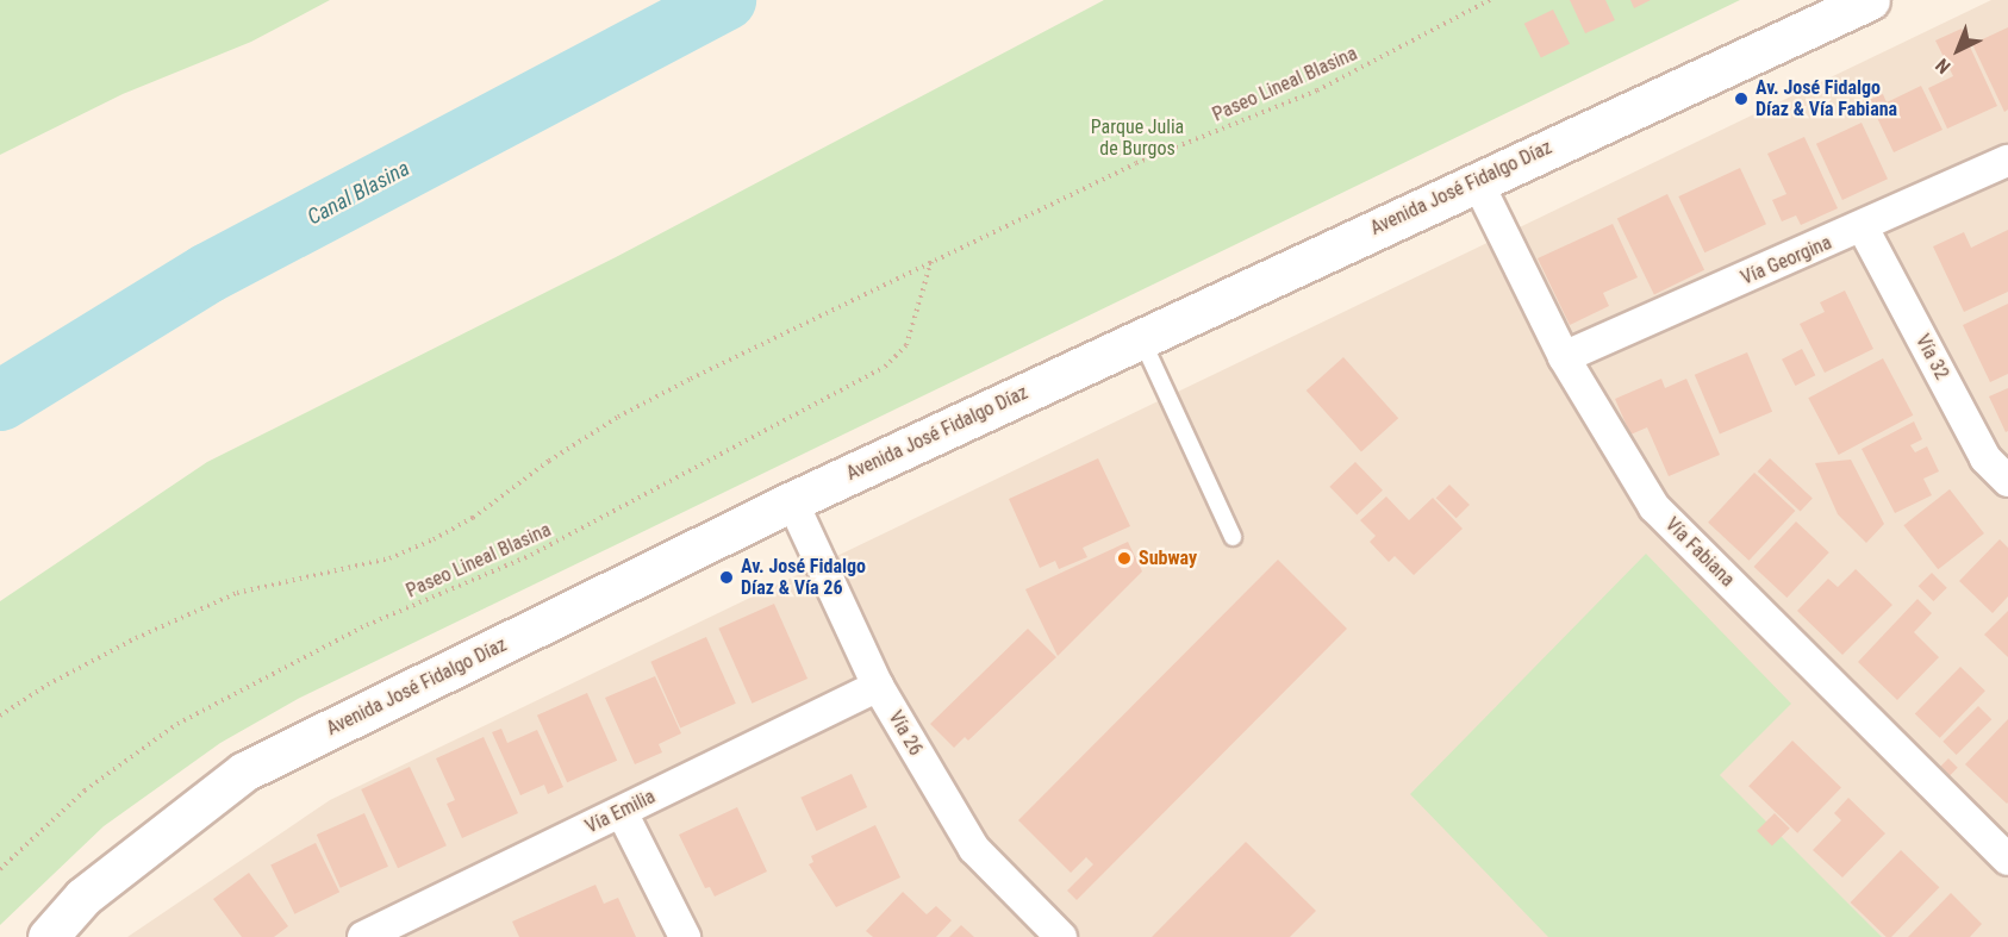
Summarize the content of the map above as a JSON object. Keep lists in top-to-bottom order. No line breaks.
{"streets":{"street":["Avenida José Fidalgo Díaz","Vía Georgina","Vía 32","Vía Fabiana","Vía 26","Vía Emilia"],"path":["Paseo Lineal Blasina"]},"crossings":[["Avenida José Fidalgo Díaz","Vía Fabiana"],["Avenida José Fidalgo Díaz","Vía 26"],["Vía Georgina","Vía 32"],["Vía Georgina","Vía Fabiana"],["Vía 26","Vía Emilia"]],"water":["Canal Blasina"],"parks":["Parque Julia de Burgos"],"places":["Av. José Fidalgo Díaz & Vía Fabiana","Subway","Av. José Fidalgo Díaz & Vía 26"],"north":"bottom left"}
